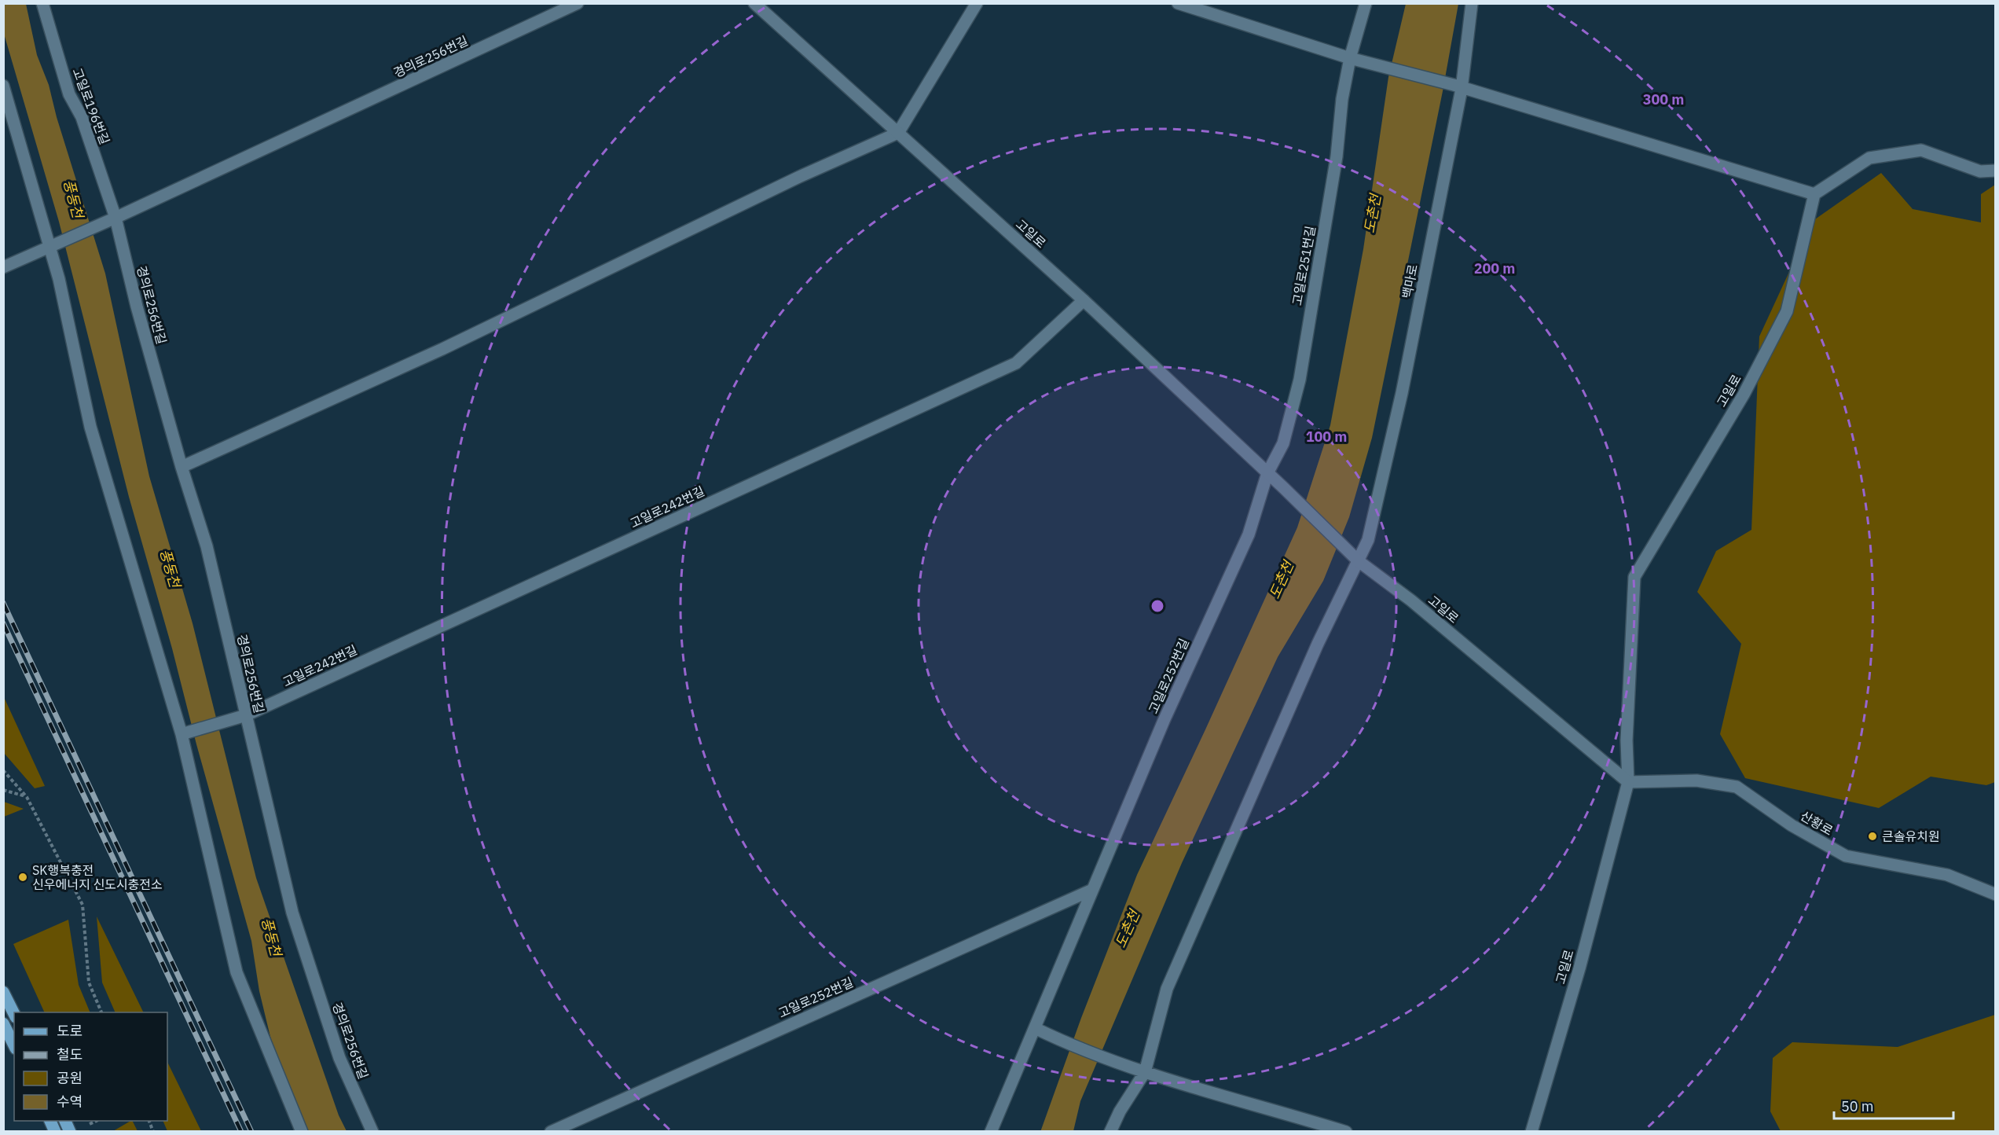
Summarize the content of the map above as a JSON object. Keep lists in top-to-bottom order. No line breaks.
{"streets":{"street":["경의로256번길","고일로196번길","고일로","고일로251번길","백마로","고일로242번길","고일로252번길","산황로"]},"crossings":[["경의로256번길","고일로196번길"],["경의로256번길","고일로242번길"],["고일로","고일로251번길"],["고일로","백마로"],["고일로","고일로242번길"],["고일로","고일로252번길"],["고일로","산황로"],["고일로251번길","고일로252번길"]],"water":["풍동천","도촌천"],"places":["큰솔유치원","SK행복충전 신우에너지 신도시충전소"],"legend":["도로","철도","공원","수역"],"scale_bar":"50 m","rings":["300 m","200 m","100 m"]}
